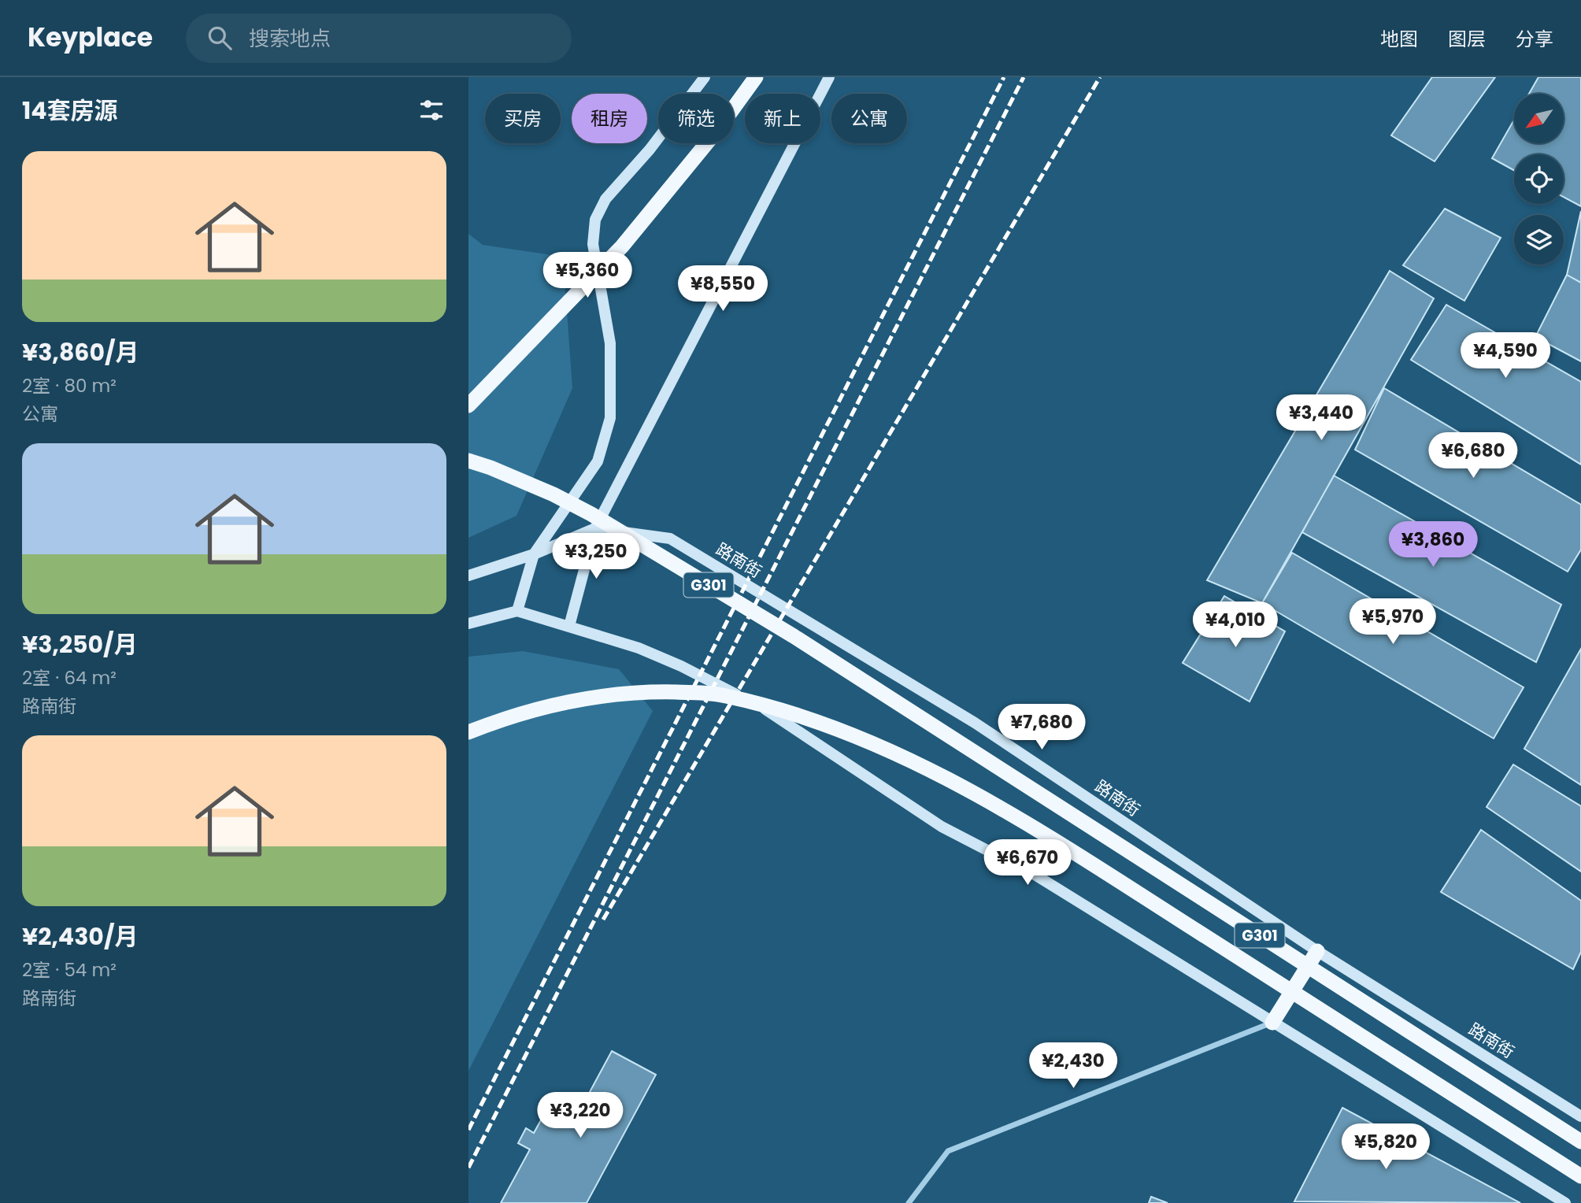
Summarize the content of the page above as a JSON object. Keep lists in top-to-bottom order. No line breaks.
{"streets":{"highway":["G301"],"main road":["路南街"]},"north":"bottom left","page":{"header":"Keyplace","search":"搜索地点","nav":["地图","图层","分享"],"heading":"14套房源","chip":["买房","租房","筛选","新上","公寓"],"list":[{"name":"¥3,860/月","note":"2室 · 80 m² · 公寓"},{"name":"¥3,250/月","note":"2室 · 64 m² · 路南街"},{"name":"¥2,430/月","note":"2室 · 54 m² · 路南街"}],"price":["¥5,360","¥8,550","¥4,590","¥3,440","¥6,680","¥3,860","¥3,250","¥5,970","¥4,010","¥7,680","¥6,670","¥2,430","¥3,220","¥5,820"]}}
